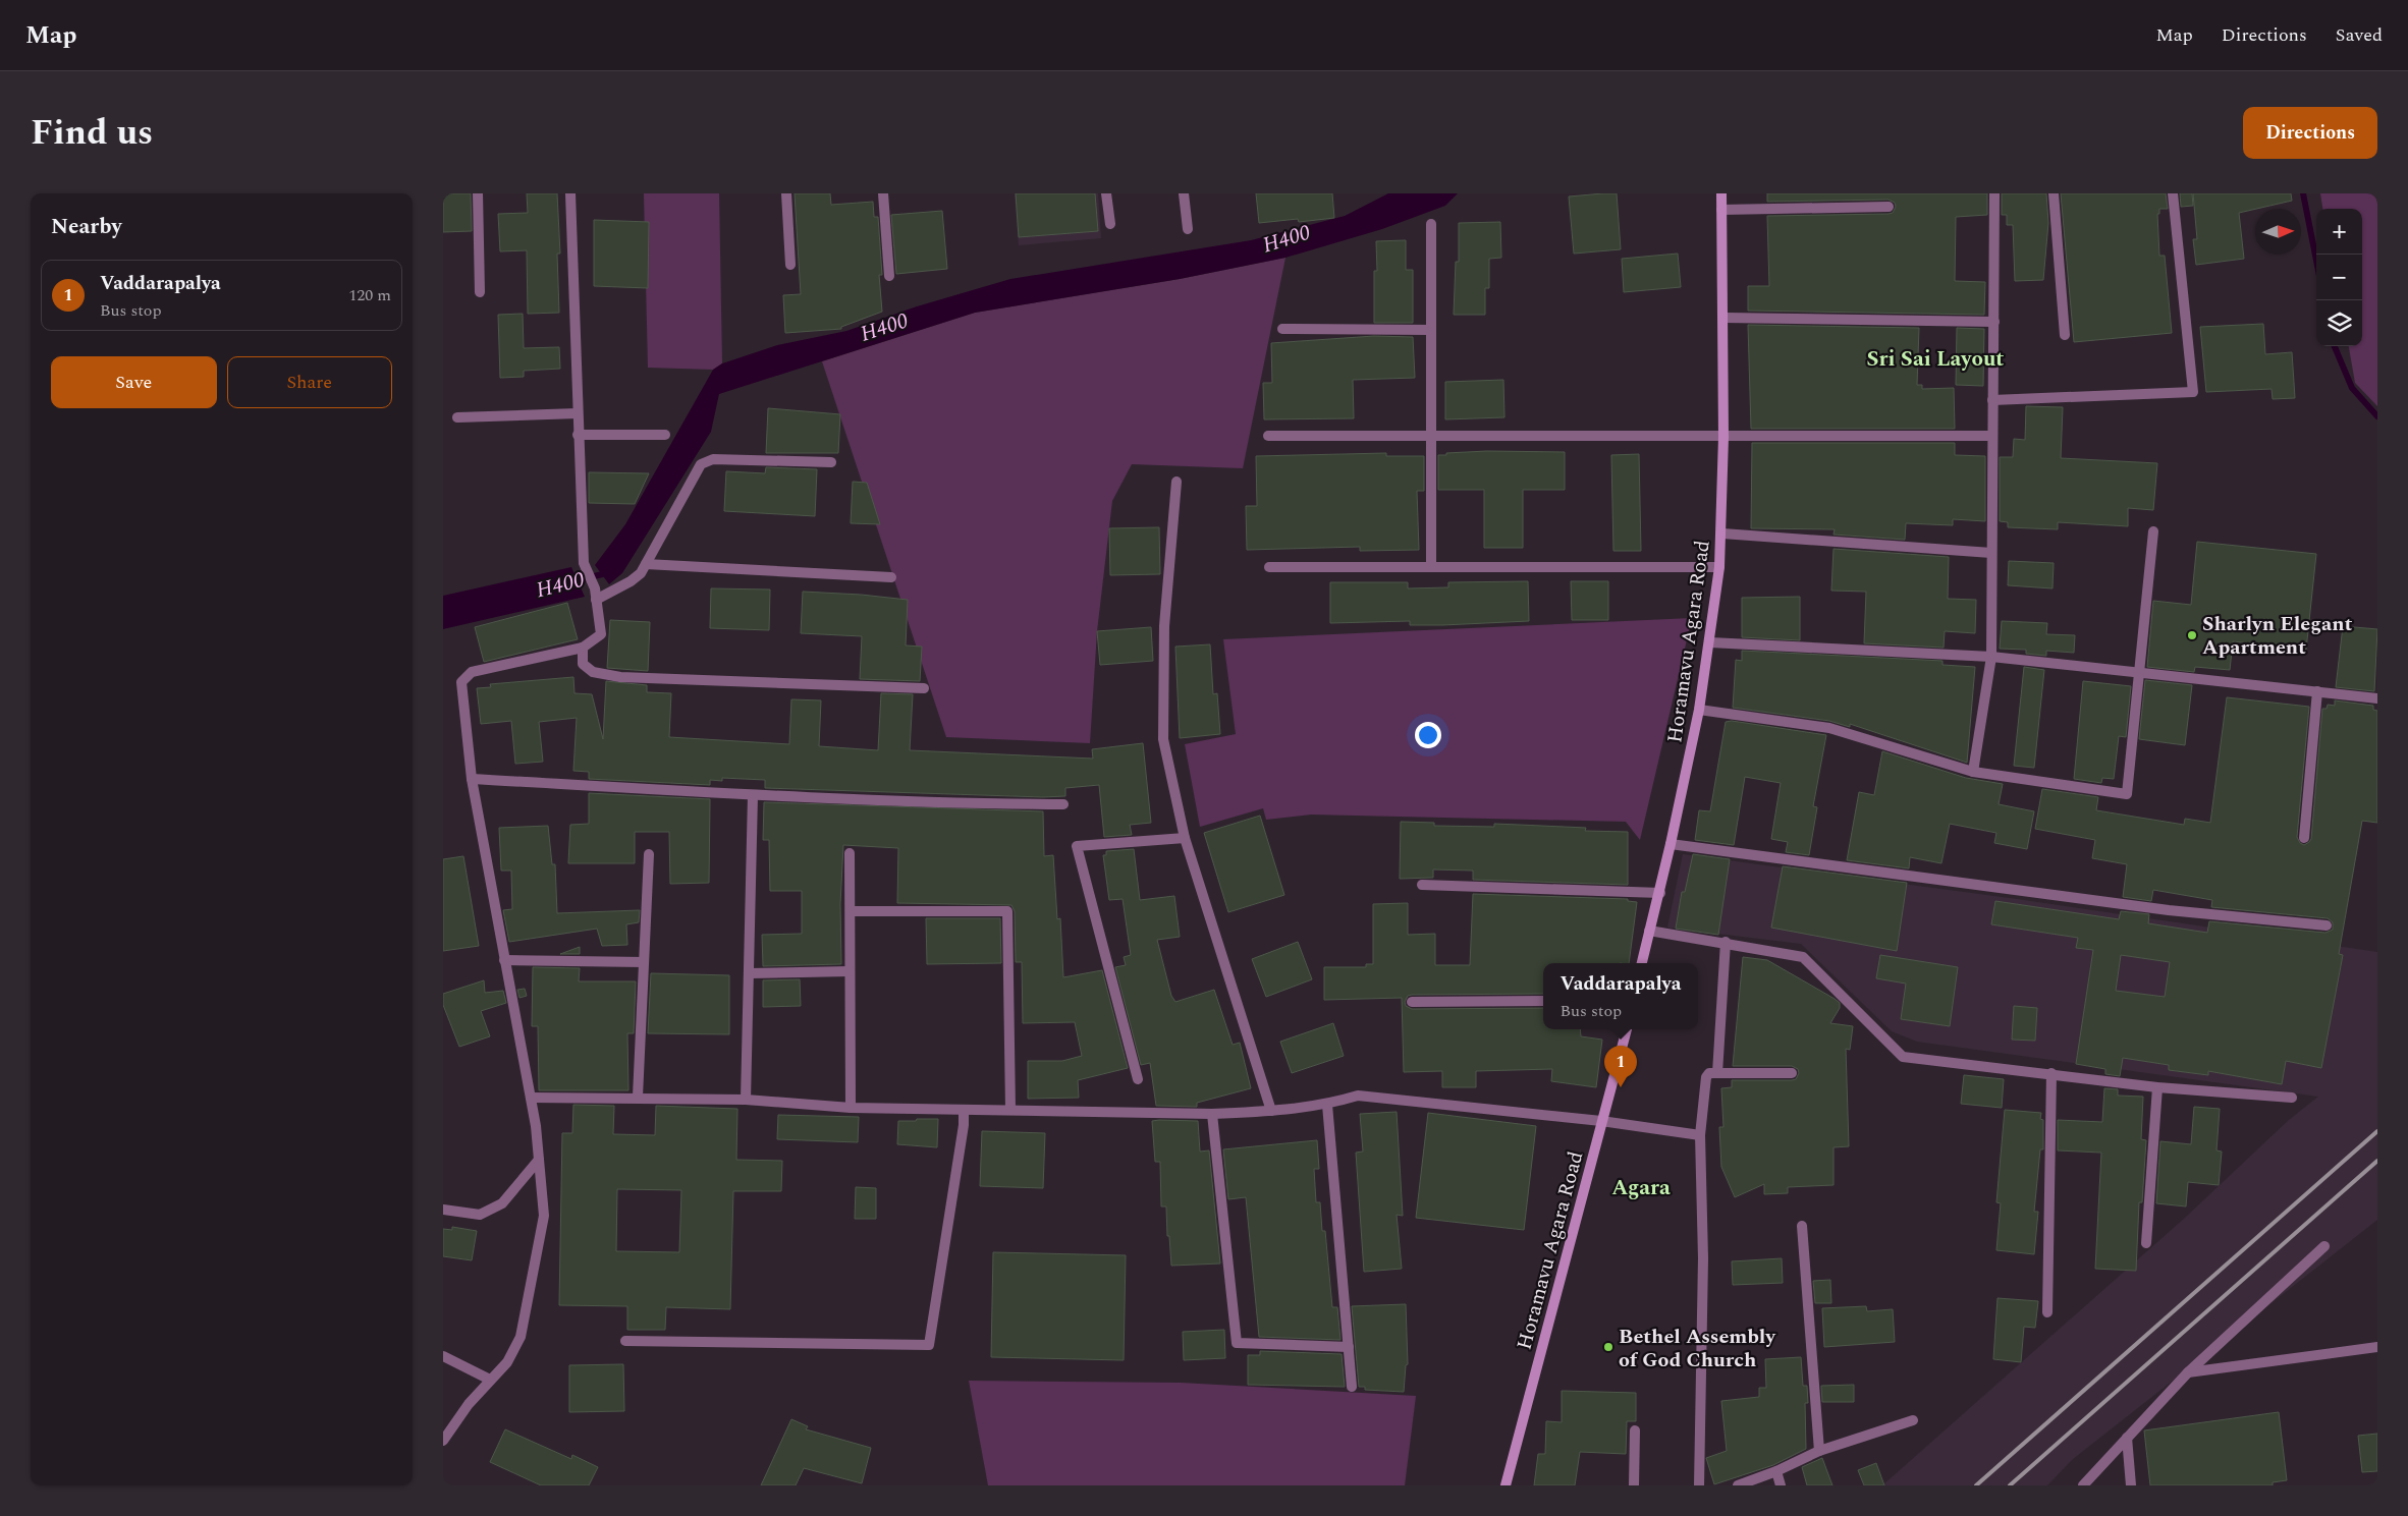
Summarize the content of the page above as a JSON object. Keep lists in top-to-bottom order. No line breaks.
{"streets":{"street":["Horamavu Agara Road"]},"districts":["Sri Sai Layout","Agara"],"water":["H400"],"places":["Sharlyn Elegant Apartment","Bethel Assembly of God Church"],"north":"right","page":{"header":"Map","nav":["Map","Directions","Saved"],"title":"Find us","buttons":["Directions",["Save","Share"]],"heading":"Nearby","map_buttons":["+","−"],"list":[{"mark":"1","name":"Vaddarapalya","note":"Bus stop","value":"120 m"}],"popup":["Vaddarapalya","Bus stop"],"pins":"1"}}
